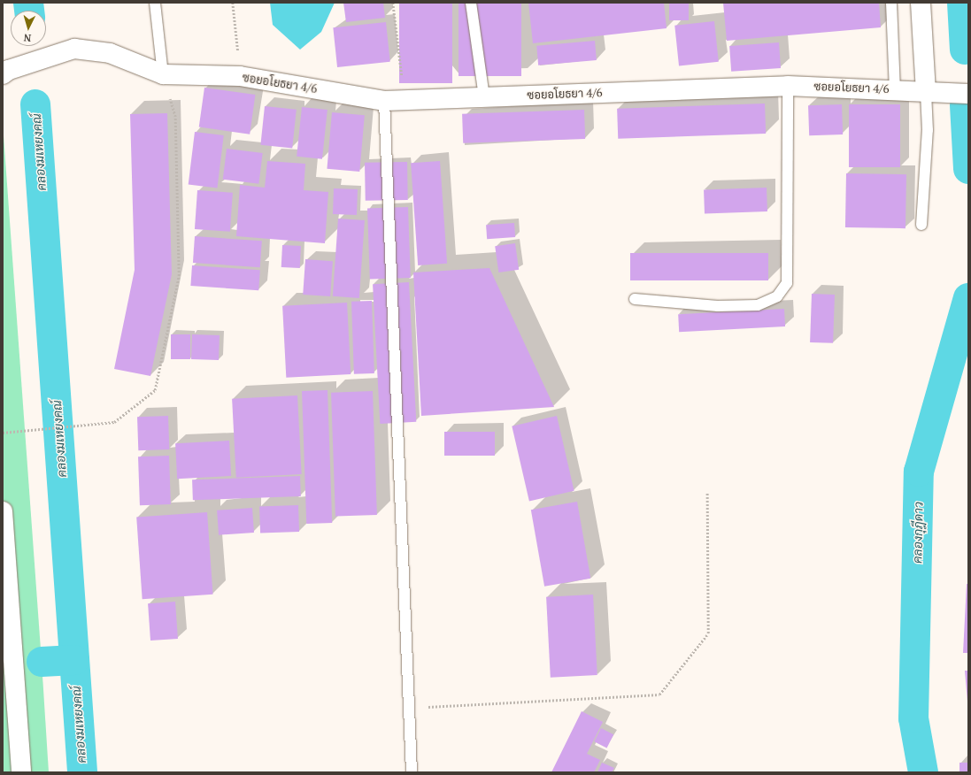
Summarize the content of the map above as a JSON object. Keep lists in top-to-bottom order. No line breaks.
{"streets":{"street":["ซอยอโยธยา 4/6"]},"water":["คลองมเหยงคณ์","คลองกุฎีดาว"],"north":"bottom"}
